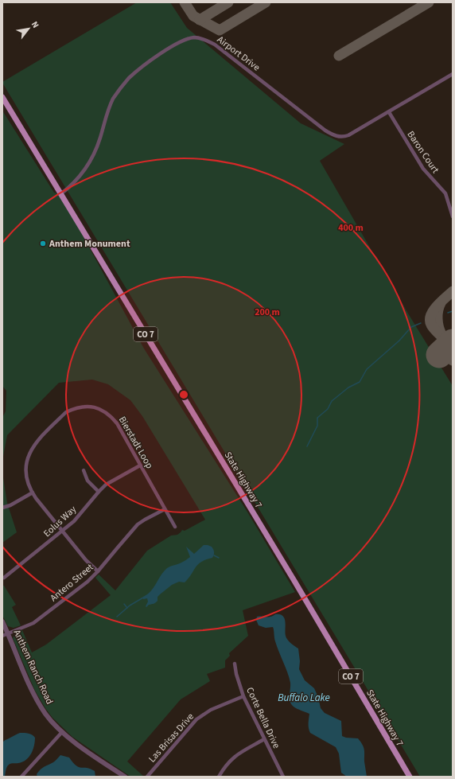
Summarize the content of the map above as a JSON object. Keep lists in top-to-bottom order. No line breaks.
{"streets":{"main road":["CO 7","State Highway 7"],"street":["Airport Drive","Baron Court","Bierstadt Loop","Eolus Way","Antero Street","Anthem Ranch Road","Corte Bella Drive","Las Brisas Drive"]},"crossings":[["Airport Drive","Baron Court"],["Airport Drive","CO 7"],["Airport Drive","State Highway 7"],["CO 7","State Highway 7"],["Bierstadt Loop","Eolus Way"],["Bierstadt Loop","Antero Street"],["Antero Street","Anthem Ranch Road"],["Corte Bella Drive","Las Brisas Drive"]],"water":["Buffalo Lake"],"places":["Anthem Monument"],"north":"top right","rings":["400 m","200 m"]}
